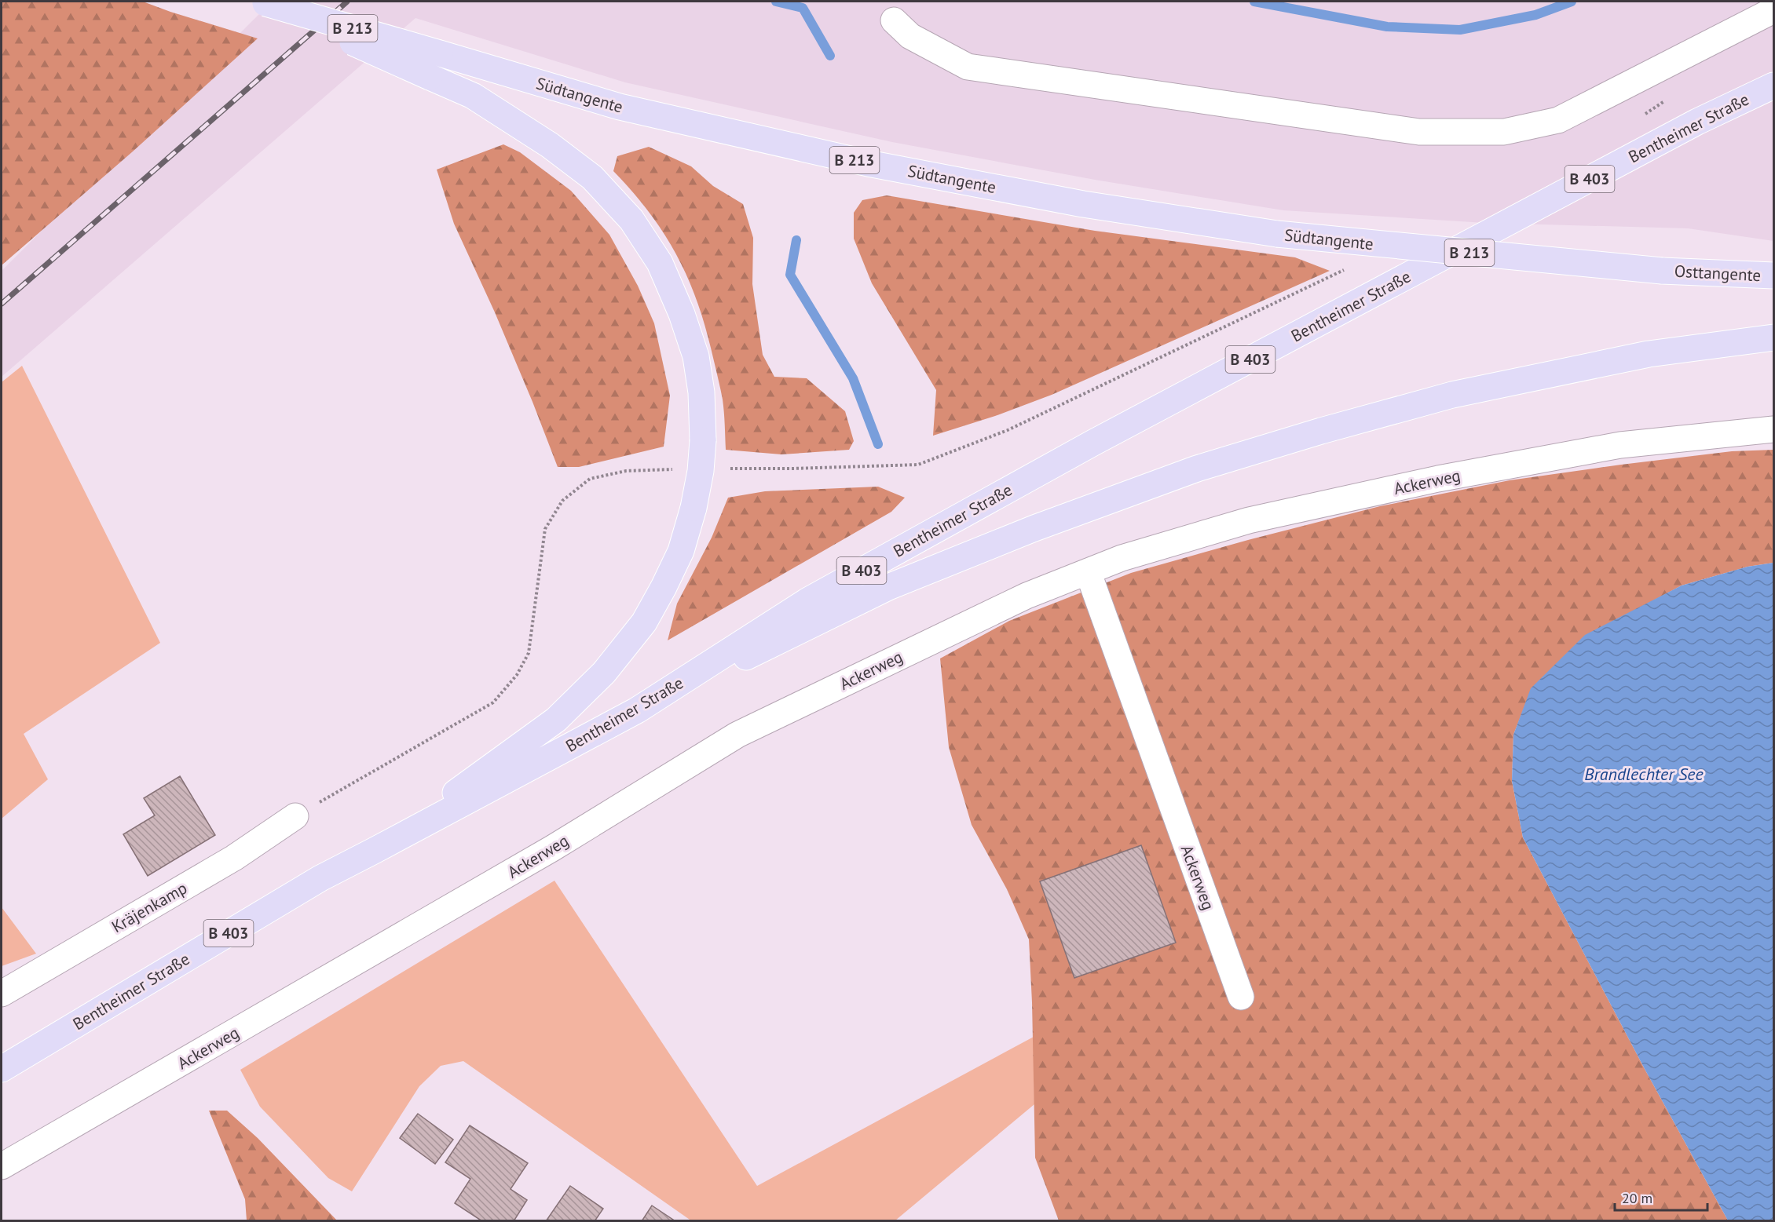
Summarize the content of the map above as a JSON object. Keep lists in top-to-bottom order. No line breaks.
{"streets":{"main road":["B 213","Südtangente","Bentheimer Straße","B 403","Osttangente"],"street":["Ackerweg","Kräjenkamp"]},"crossings":[["Südtangente","Osttangente"]],"water":["Brandlechter See"],"scale_bar":"20 m"}
